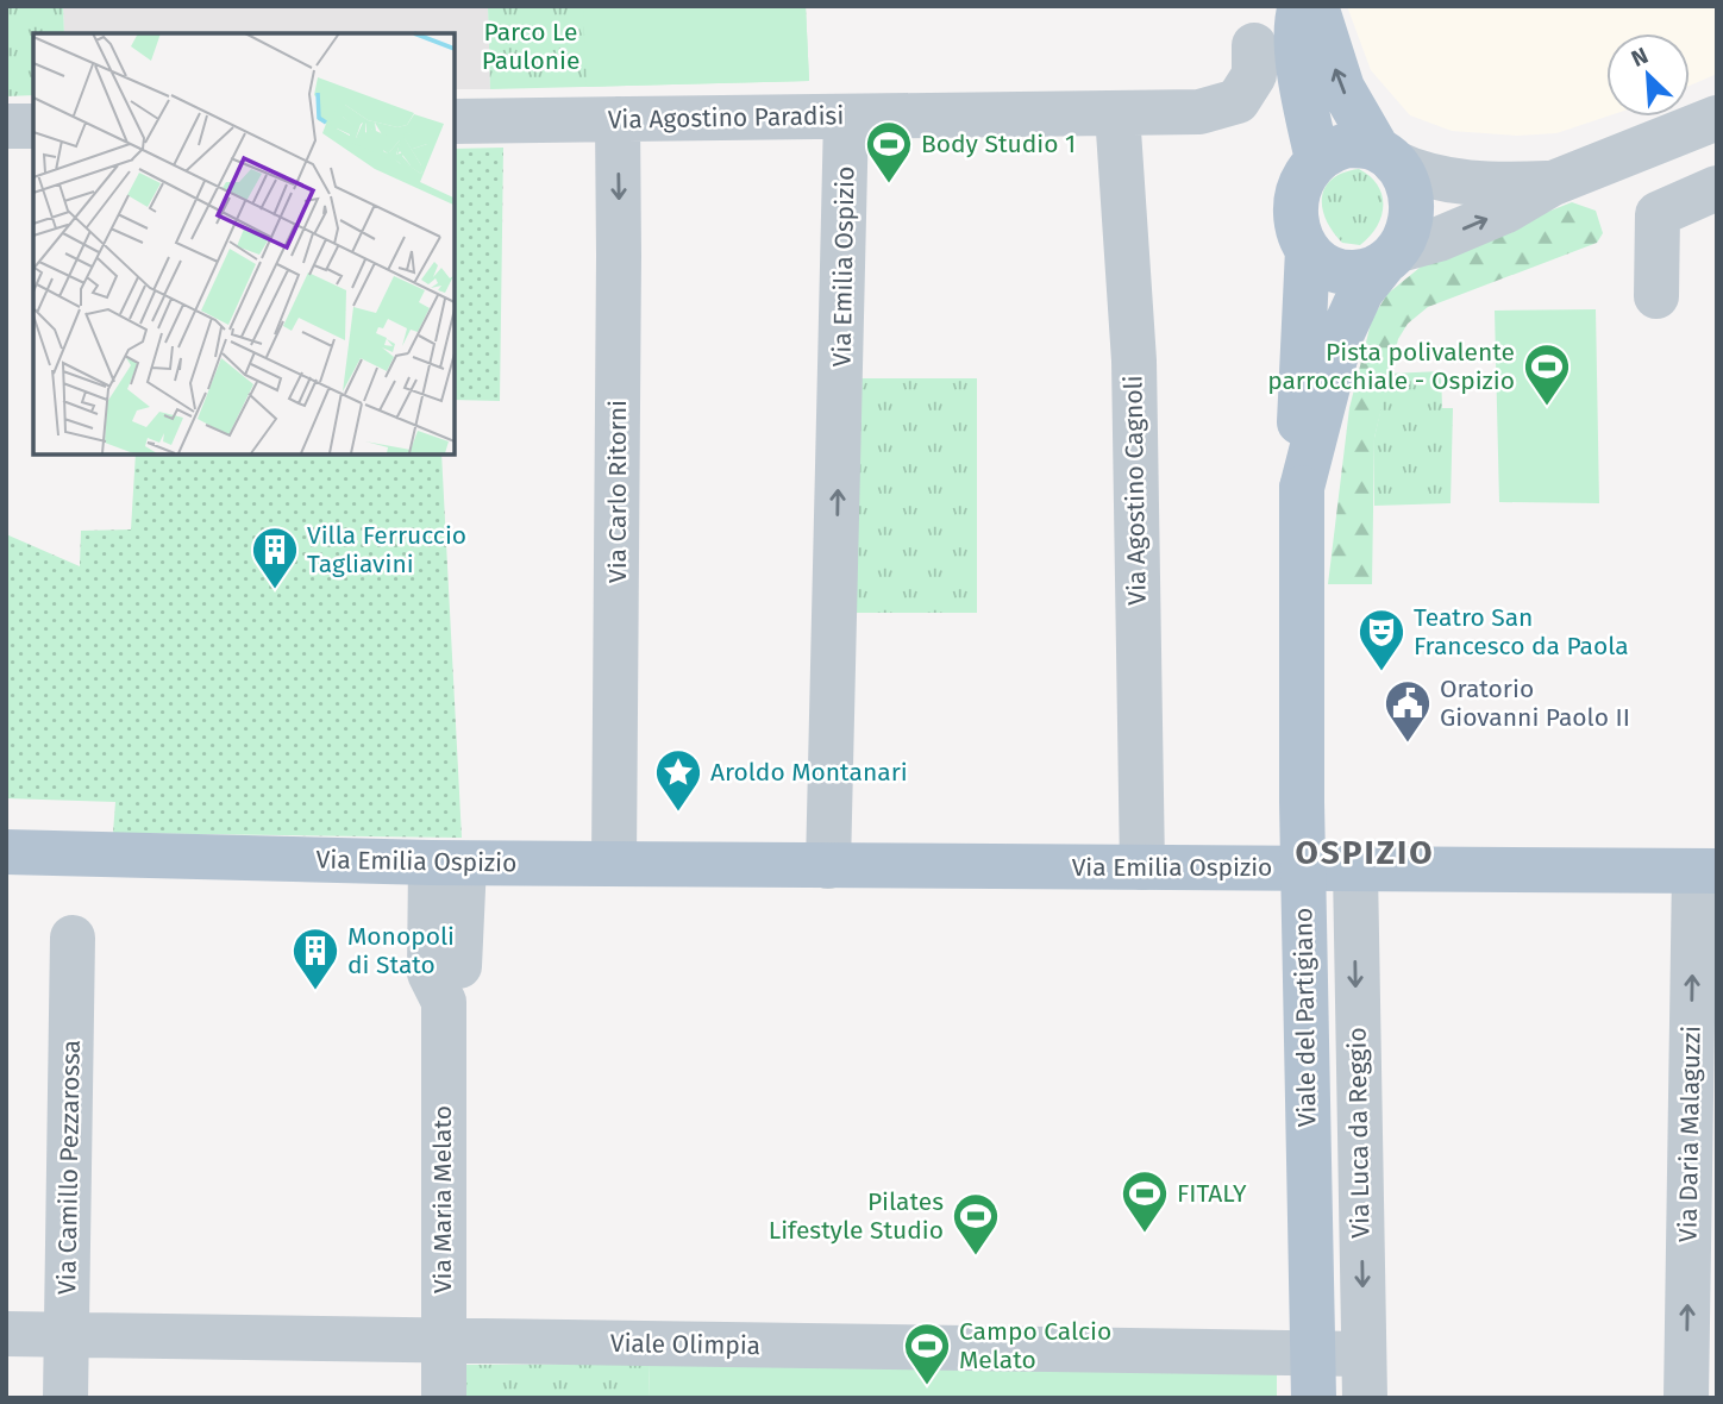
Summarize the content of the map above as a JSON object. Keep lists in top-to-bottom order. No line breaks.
{"streets":{"main road":["Via Emilia Ospizio","Viale del Partigiano"],"street":["Via Agostino Paradisi","Via Agostino Cagnoli","Via Carlo Ritorni","Via Luca da Reggio","Via Daria Malaguzzi","Via Camillo Pezzarossa","Via Maria Melato","Viale Olimpia"]},"crossings":[["Via Agostino Paradisi","Via Emilia Ospizio"],["Via Agostino Paradisi","Via Agostino Cagnoli"],["Via Agostino Paradisi","Via Carlo Ritorni"],["Via Emilia Ospizio","Via Agostino Cagnoli"],["Via Emilia Ospizio","Via Carlo Ritorni"],["Via Emilia Ospizio","Via Luca da Reggio"],["Via Emilia Ospizio","Via Daria Malaguzzi"],["Via Emilia Ospizio","Via Maria Melato"],["Via Luca da Reggio","Viale Olimpia"],["Via Camillo Pezzarossa","Viale Olimpia"],["Via Maria Melato","Viale Olimpia"]],"one_way":["Via Carlo Ritorni","Via Luca da Reggio","Via Daria Malaguzzi"],"districts":["OSPIZIO"],"parks":["Parco Le Paulonie"],"places":{"sports":["Body Studio 1","Pista polivalente parrocchiale - Ospizio","FITALY","Pilates Lifestyle Studio","Campo Calcio Melato"],"building":["Villa Ferruccio Tagliavini","Monopoli di Stato"],"theatre":["Teatro San Francesco da Paola"],"public building":["Oratorio Giovanni Paolo II"],"place":["Aroldo Montanari"]},"north":"top left"}
